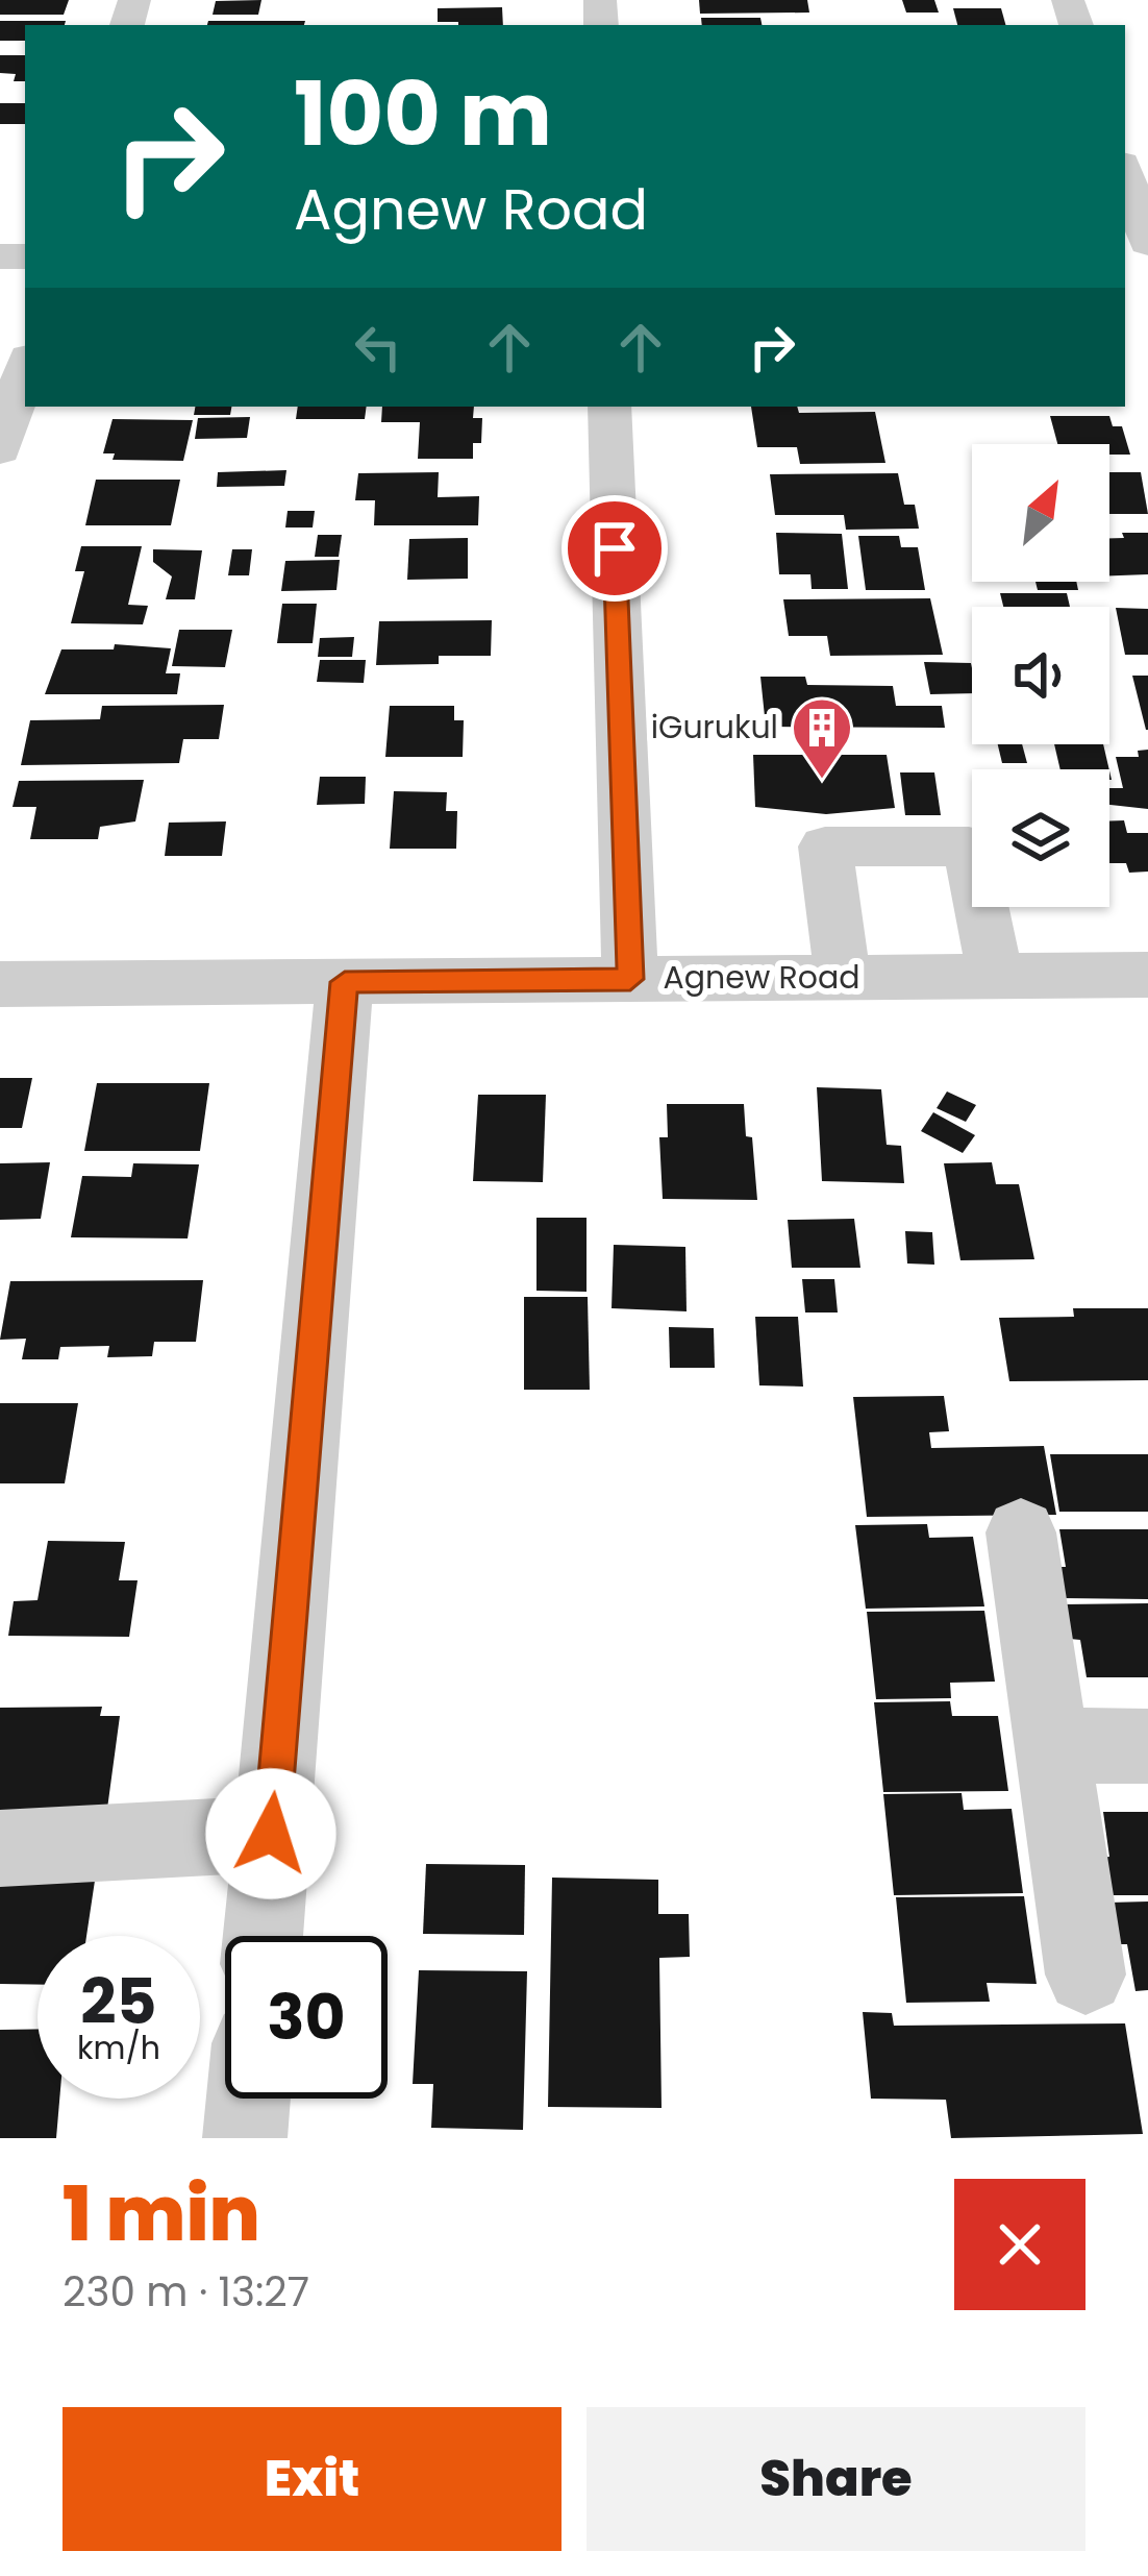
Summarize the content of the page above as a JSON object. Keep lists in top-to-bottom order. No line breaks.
{"streets":{"street":["Agnew Road"]},"places":{"building":["iGurukul"]},"north":"top right","page":{"turn":["100 m","Agnew Road"],"speed":"25 km/h","limit":"30","heading":["1 min","230 m · 13:27"],"buttons":["Exit","Share"]}}
